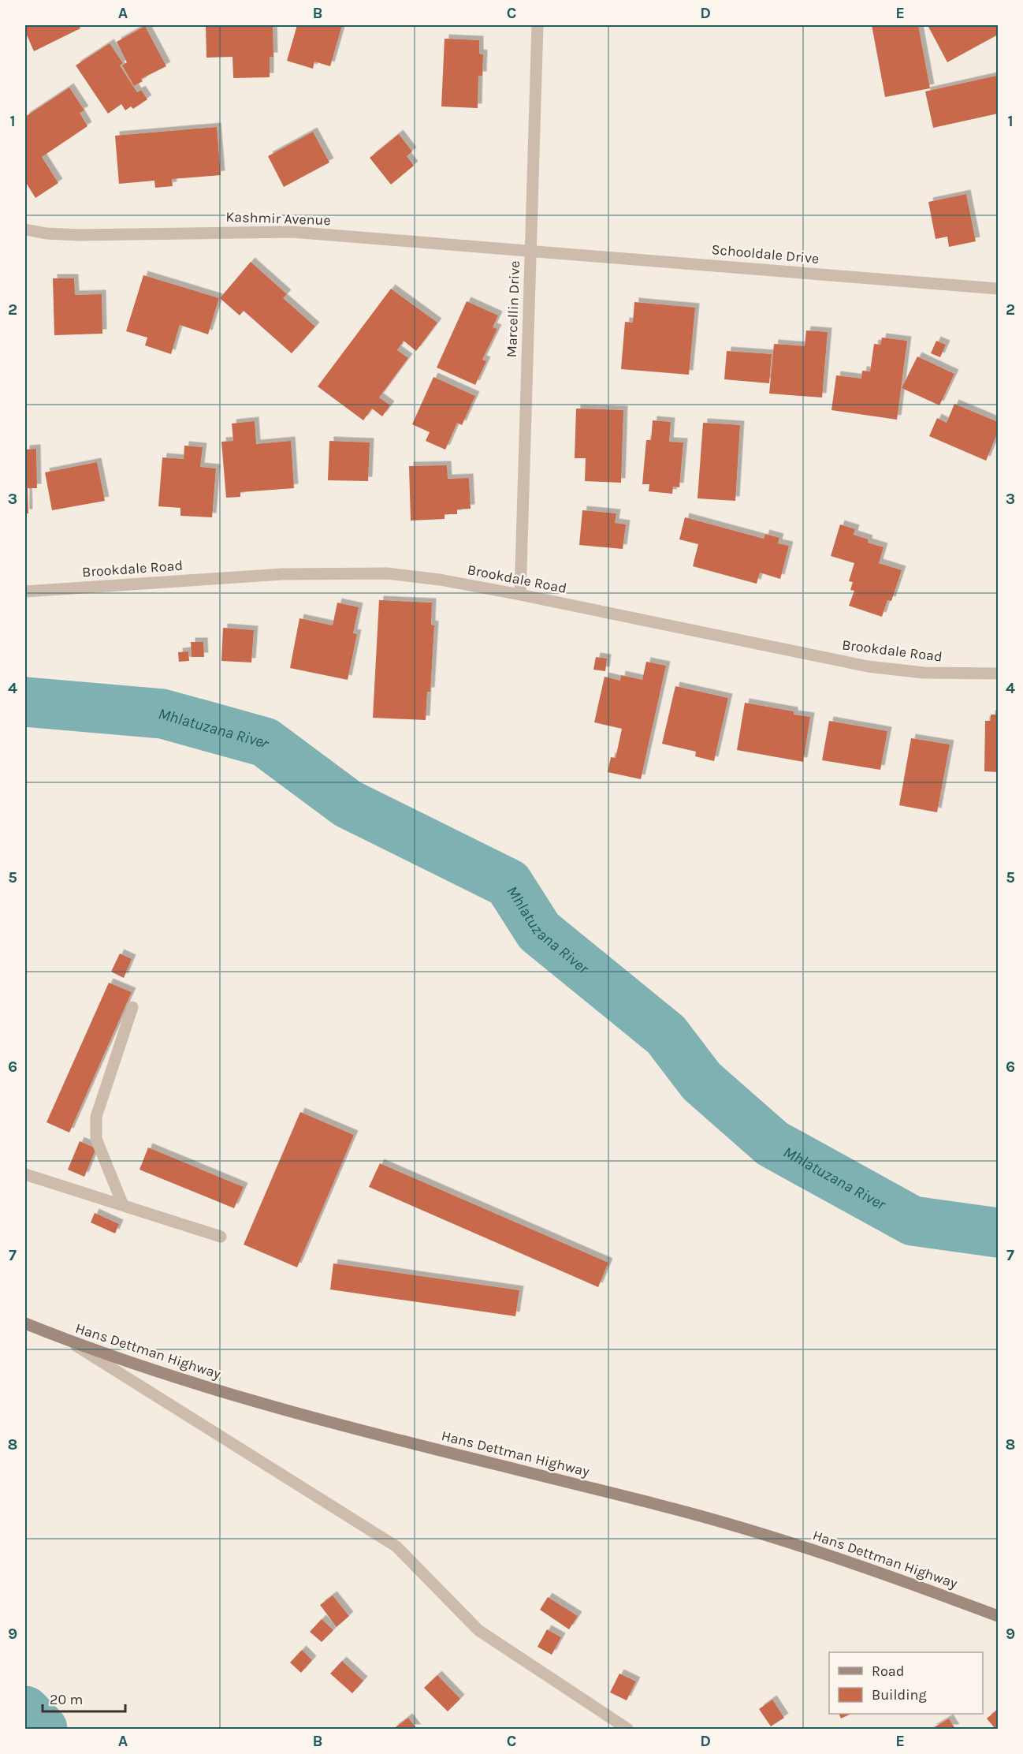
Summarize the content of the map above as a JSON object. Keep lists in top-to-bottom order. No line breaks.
{"streets":{"street":["Kashmir Avenue","Schooldale Drive","Marcellin Drive","Brookdale Road","Hans Dettman Highway"]},"crossings":[["Kashmir Avenue","Schooldale Drive"],["Kashmir Avenue","Marcellin Drive"],["Schooldale Drive","Marcellin Drive"],["Marcellin Drive","Brookdale Road"]],"water":["Mhlatuzana River"],"legend":["Road","Building"],"scale_bar":"20 m","grid":{"columns":["A","B","C","D","E"],"rows":["1","2","3","4","5","6","7","8","9"]}}
